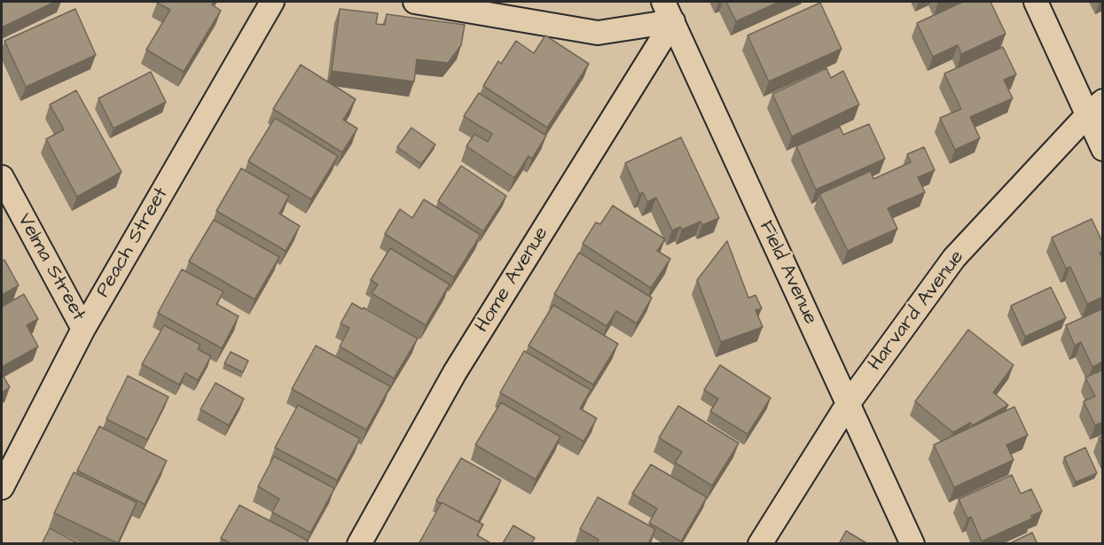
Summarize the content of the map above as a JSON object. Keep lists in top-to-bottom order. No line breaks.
{"streets":{"street":["Peach Street","Velma Street","Field Avenue","Home Avenue","Harvard Avenue"]},"crossings":[["Peach Street","Velma Street"],["Field Avenue","Home Avenue"],["Field Avenue","Harvard Avenue"]]}
